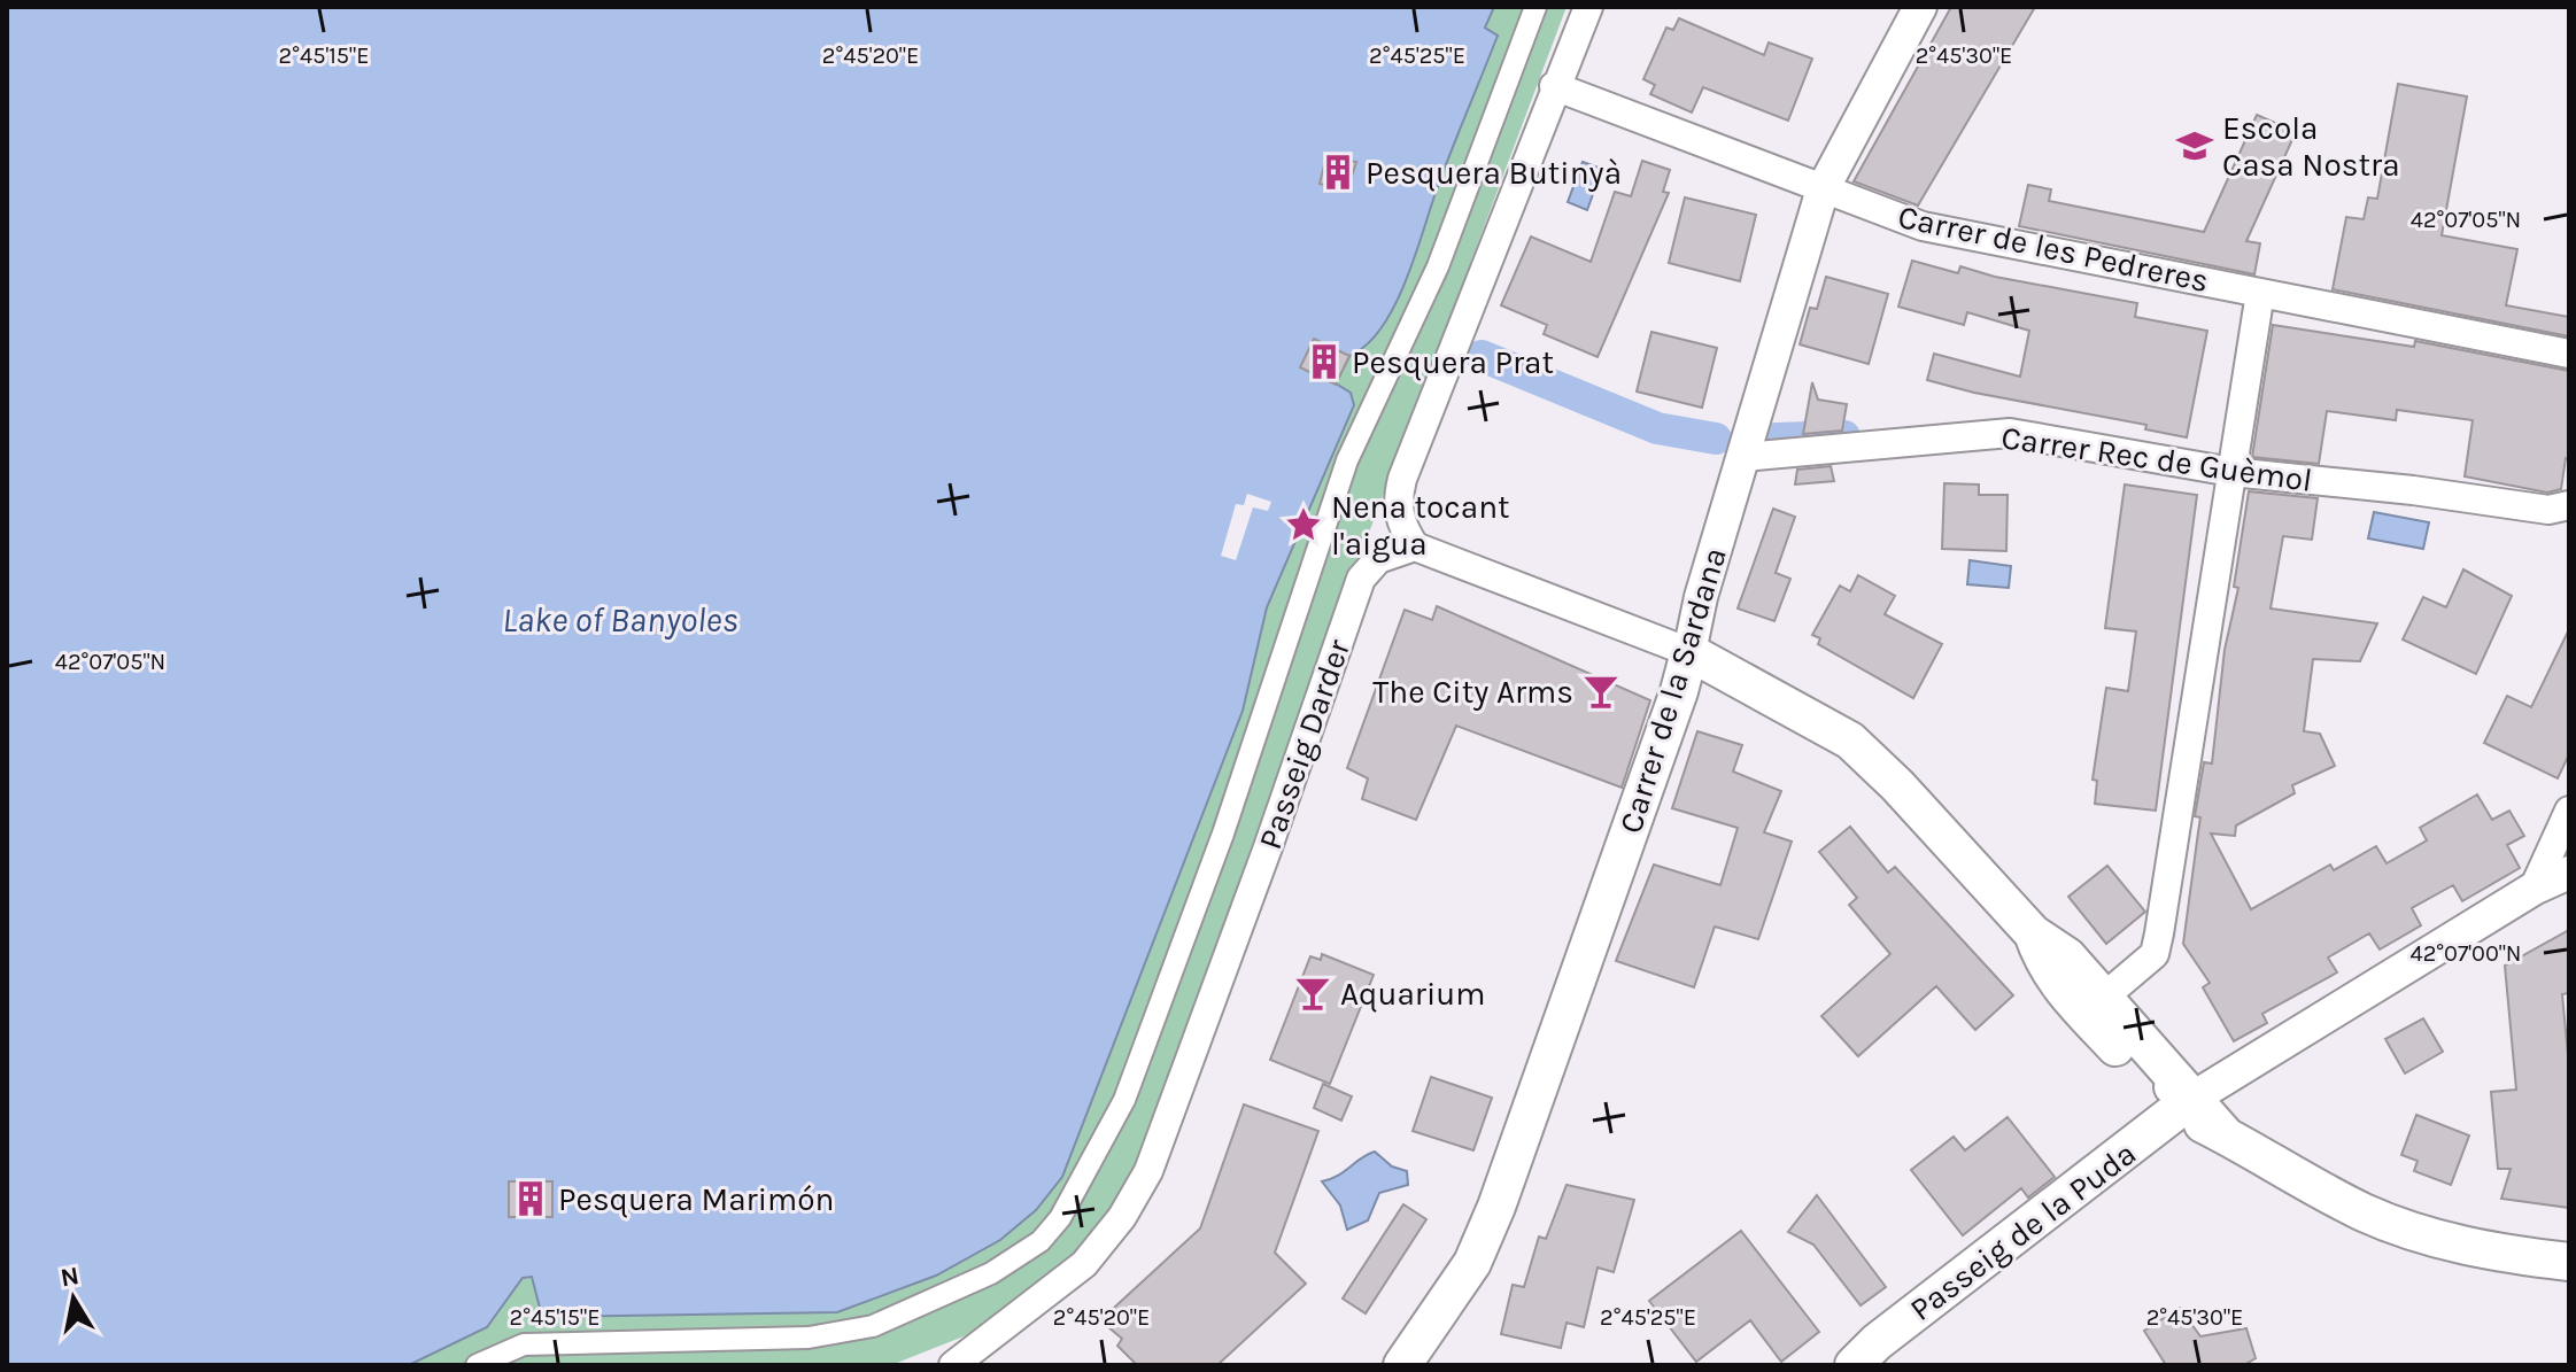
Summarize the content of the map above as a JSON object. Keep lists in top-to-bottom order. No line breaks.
{"streets":{"main road":["Carrer de la Sardana","Passeig de la Puda"],"street":["Carrer de les Pedreres","Carrer Rec de Guèmol","Passeig Darder"]},"crossings":[["Carrer de les Pedreres","Carrer de la Sardana"],["Carrer Rec de Guèmol","Carrer de la Sardana"]],"water":["Lake of Banyoles"],"places":{"school or university":["Escola Casa Nostra"],"building":["Pesquera Butinyà","Pesquera Prat","Pesquera Marimón"],"place":["Nena tocant l'aigua"],"bar":["The City Arms","Aquarium"]},"north":"top","coordinates":["2°45'15\"E","2°45'20\"E","2°45'25\"E","2°45'30\"E","42°07'05\"N","42°07'00\"N"]}
